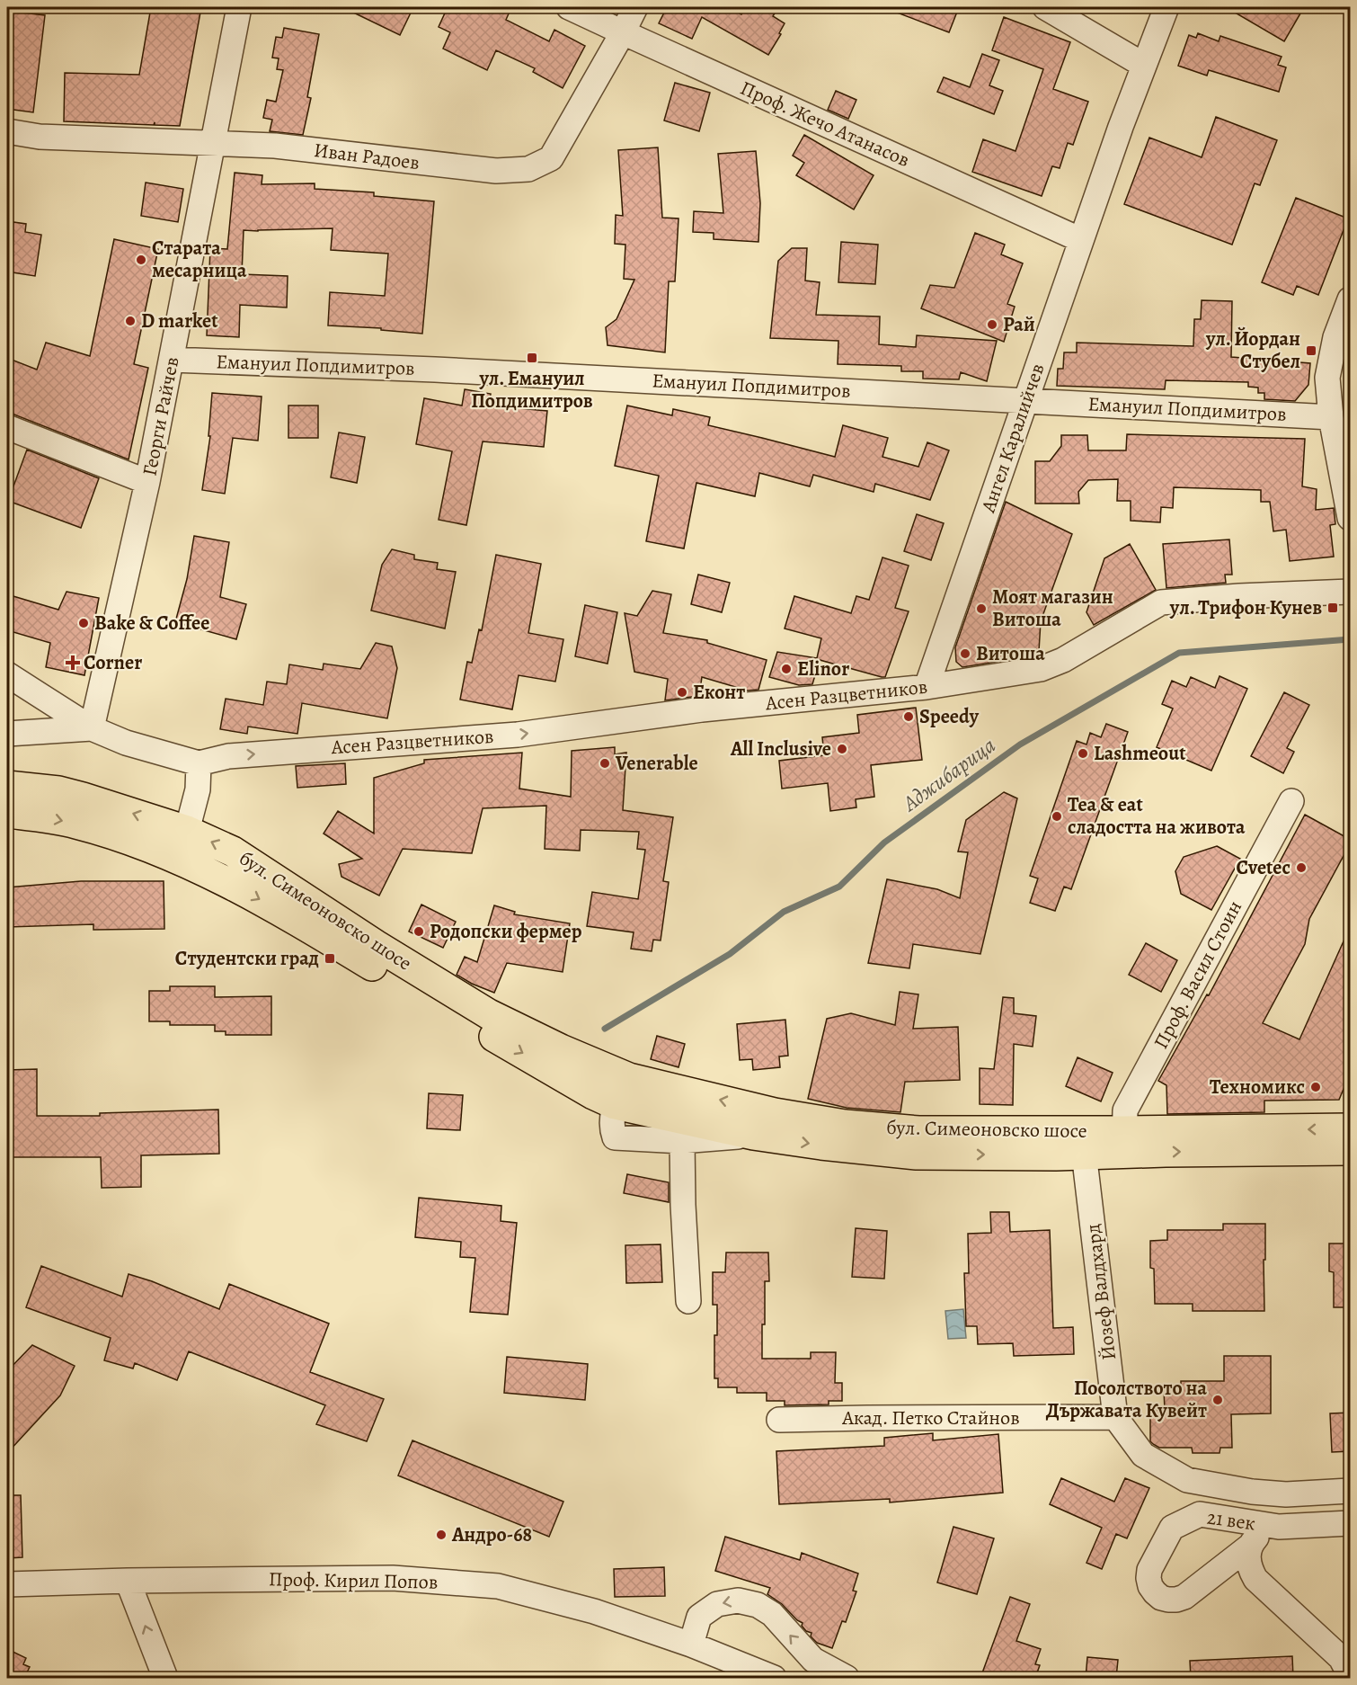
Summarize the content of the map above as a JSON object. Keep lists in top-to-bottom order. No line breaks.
{"streets":{"main road":["бул. Симеоновско шосе"],"street":["Проф. Жечо Атанасов","Иван Радоев","Емануил Попдимитров","Георги Райчев","Ангел Каралийчев","Асен Разцветников","Проф. Васил Стоин","Йозеф Валдхард","Акад. Петко Стайнов","21 век","Проф. Кирил Попов"]},"crossings":[["Проф. Жечо Атанасов","Иван Радоев"],["Проф. Жечо Атанасов","Ангел Каралийчев"],["Иван Радоев","Георги Райчев"],["Емануил Попдимитров","Георги Райчев"],["Емануил Попдимитров","Ангел Каралийчев"],["Георги Райчев","Асен Разцветников"],["Ангел Каралийчев","Асен Разцветников"],["бул. Симеоновско шосе","Проф. Васил Стоин"],["бул. Симеоновско шосе","Йозеф Валдхард"],["Йозеф Валдхард","Акад. Петко Стайнов"]],"one_way":["Асен Разцветников"],"water":["Аджибарица"],"places":{"other":["Старата месарница","D market","Рай","Моят магазин Витоша","Bake & Coffee","Витоша","Elinor","Еконт","Speedy","All Inclusive","Lashmeout","Venerable","Tea & eat сладостта на живота","Cvetec","Родопски фермер","Техномикс","Посолството на Държавата Кувейт","Андро-68"],"transit":["ул. Йордан Стубел","ул. Емануил Попдимитров","ул. Трифон Кунев","Студентски град"],"health":["Corner"]}}
